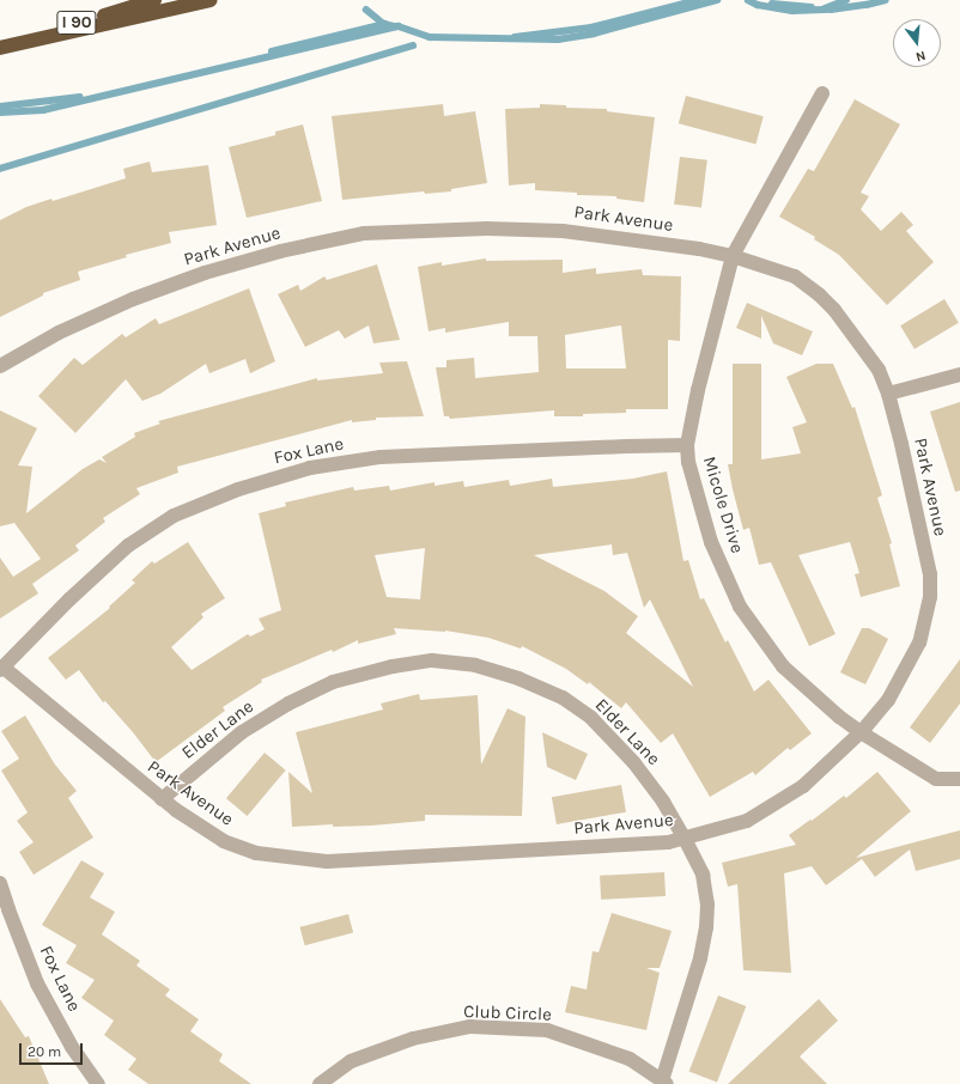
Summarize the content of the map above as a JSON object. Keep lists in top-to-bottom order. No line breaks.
{"streets":{"highway":["I 90"],"street":["Park Avenue","Fox Lane","Micole Drive","Elder Lane","Club Circle"]},"crossings":[["Park Avenue","Fox Lane"],["Park Avenue","Micole Drive"],["Park Avenue","Elder Lane"],["Fox Lane","Micole Drive"],["Elder Lane","Club Circle"]],"scale_bar":"20 m","north":"bottom"}
